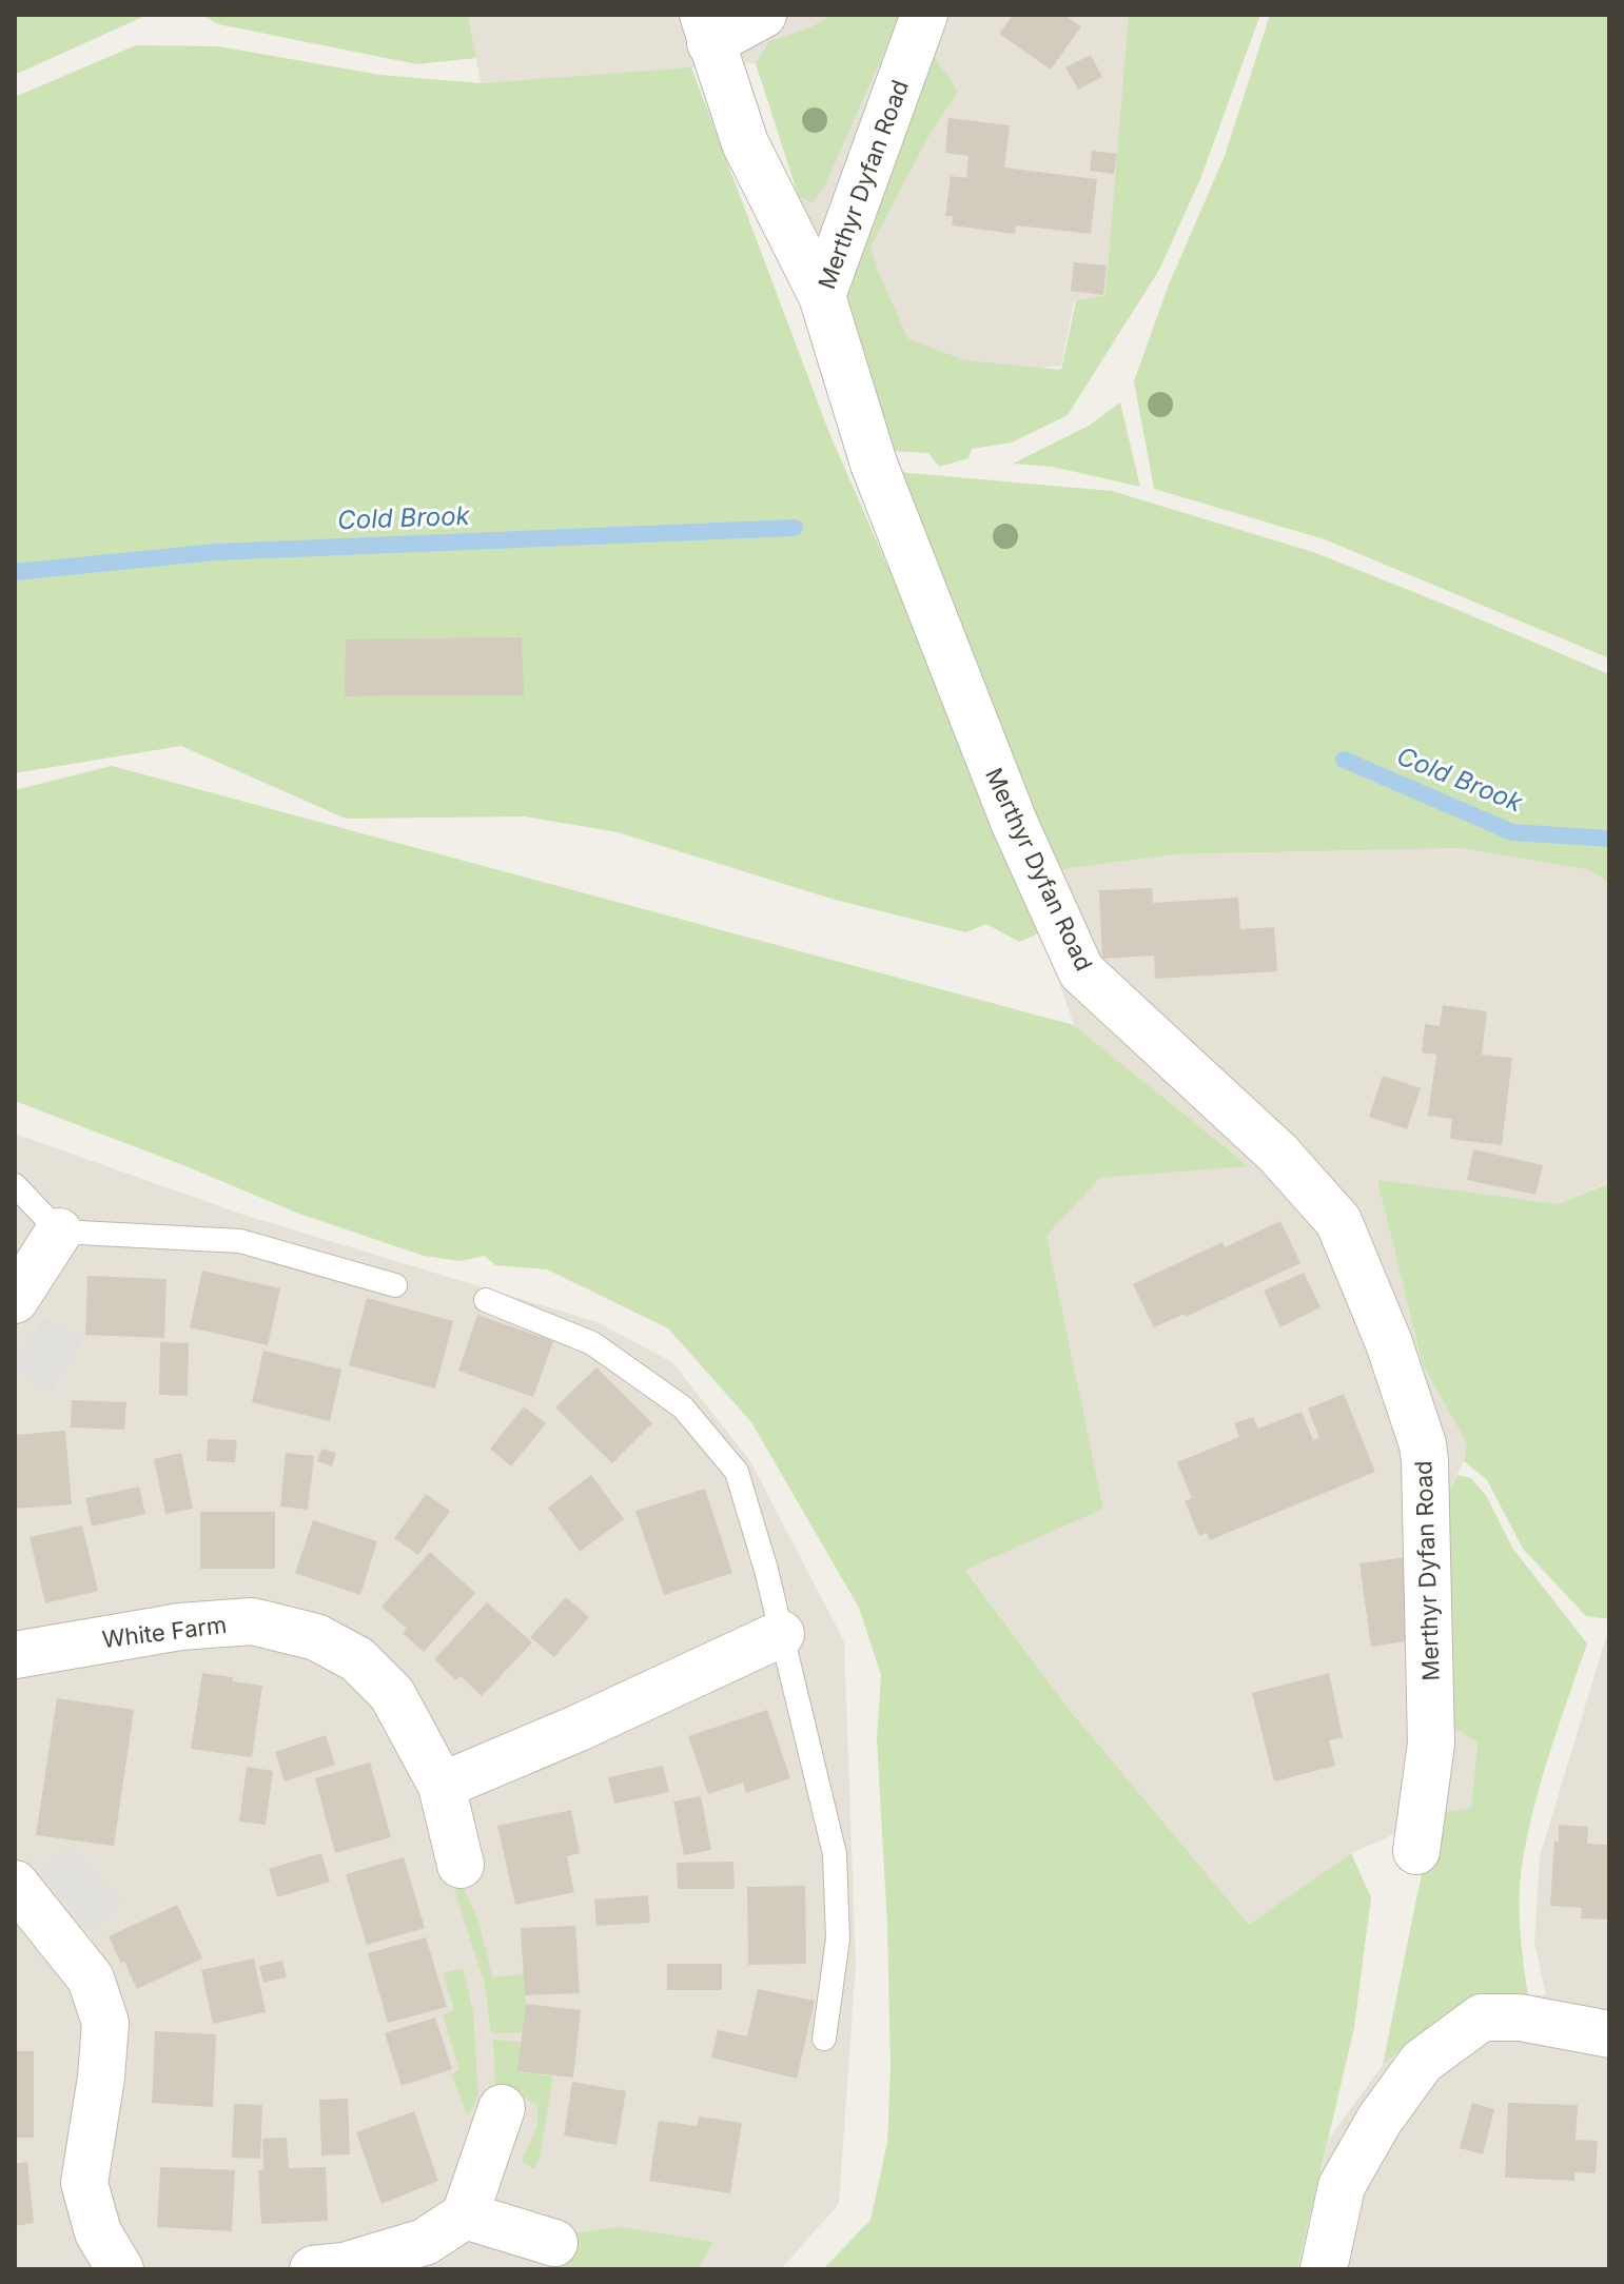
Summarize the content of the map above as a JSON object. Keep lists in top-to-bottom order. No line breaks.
{"streets":{"street":["Merthyr Dyfan Road","White Farm"]},"water":["Cold Brook"]}
